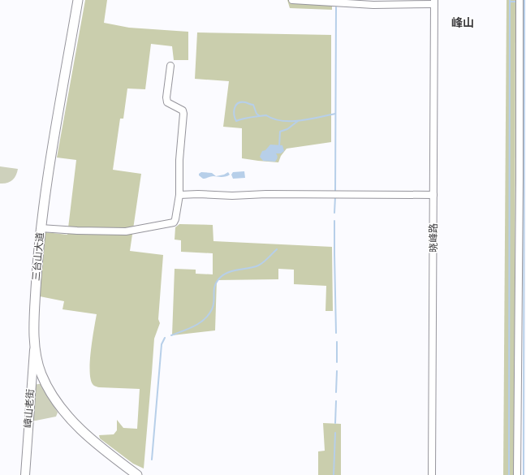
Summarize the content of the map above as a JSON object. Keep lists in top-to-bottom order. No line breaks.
{"streets":{"main road":["三台山大道"],"street":["晓峰路","嶂山老街"]},"crossings":[["三台山大道","嶂山老街"]],"districts":["峰山"]}
